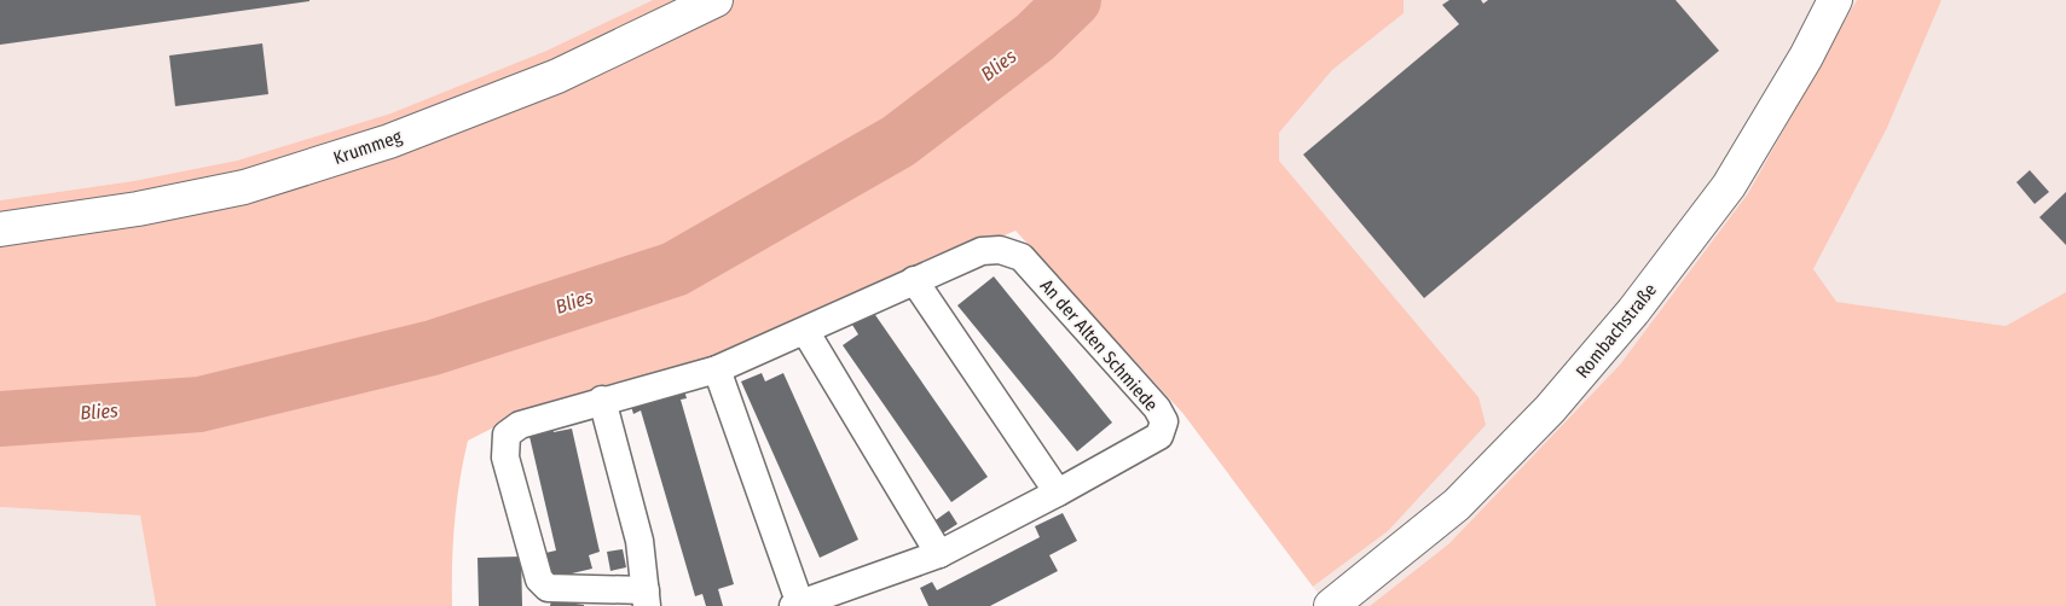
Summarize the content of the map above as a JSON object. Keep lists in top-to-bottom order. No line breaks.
{"streets":{"street":["Krummeg","Rombachstraße","An der Alten Schmiede"]},"water":["Blies"]}
